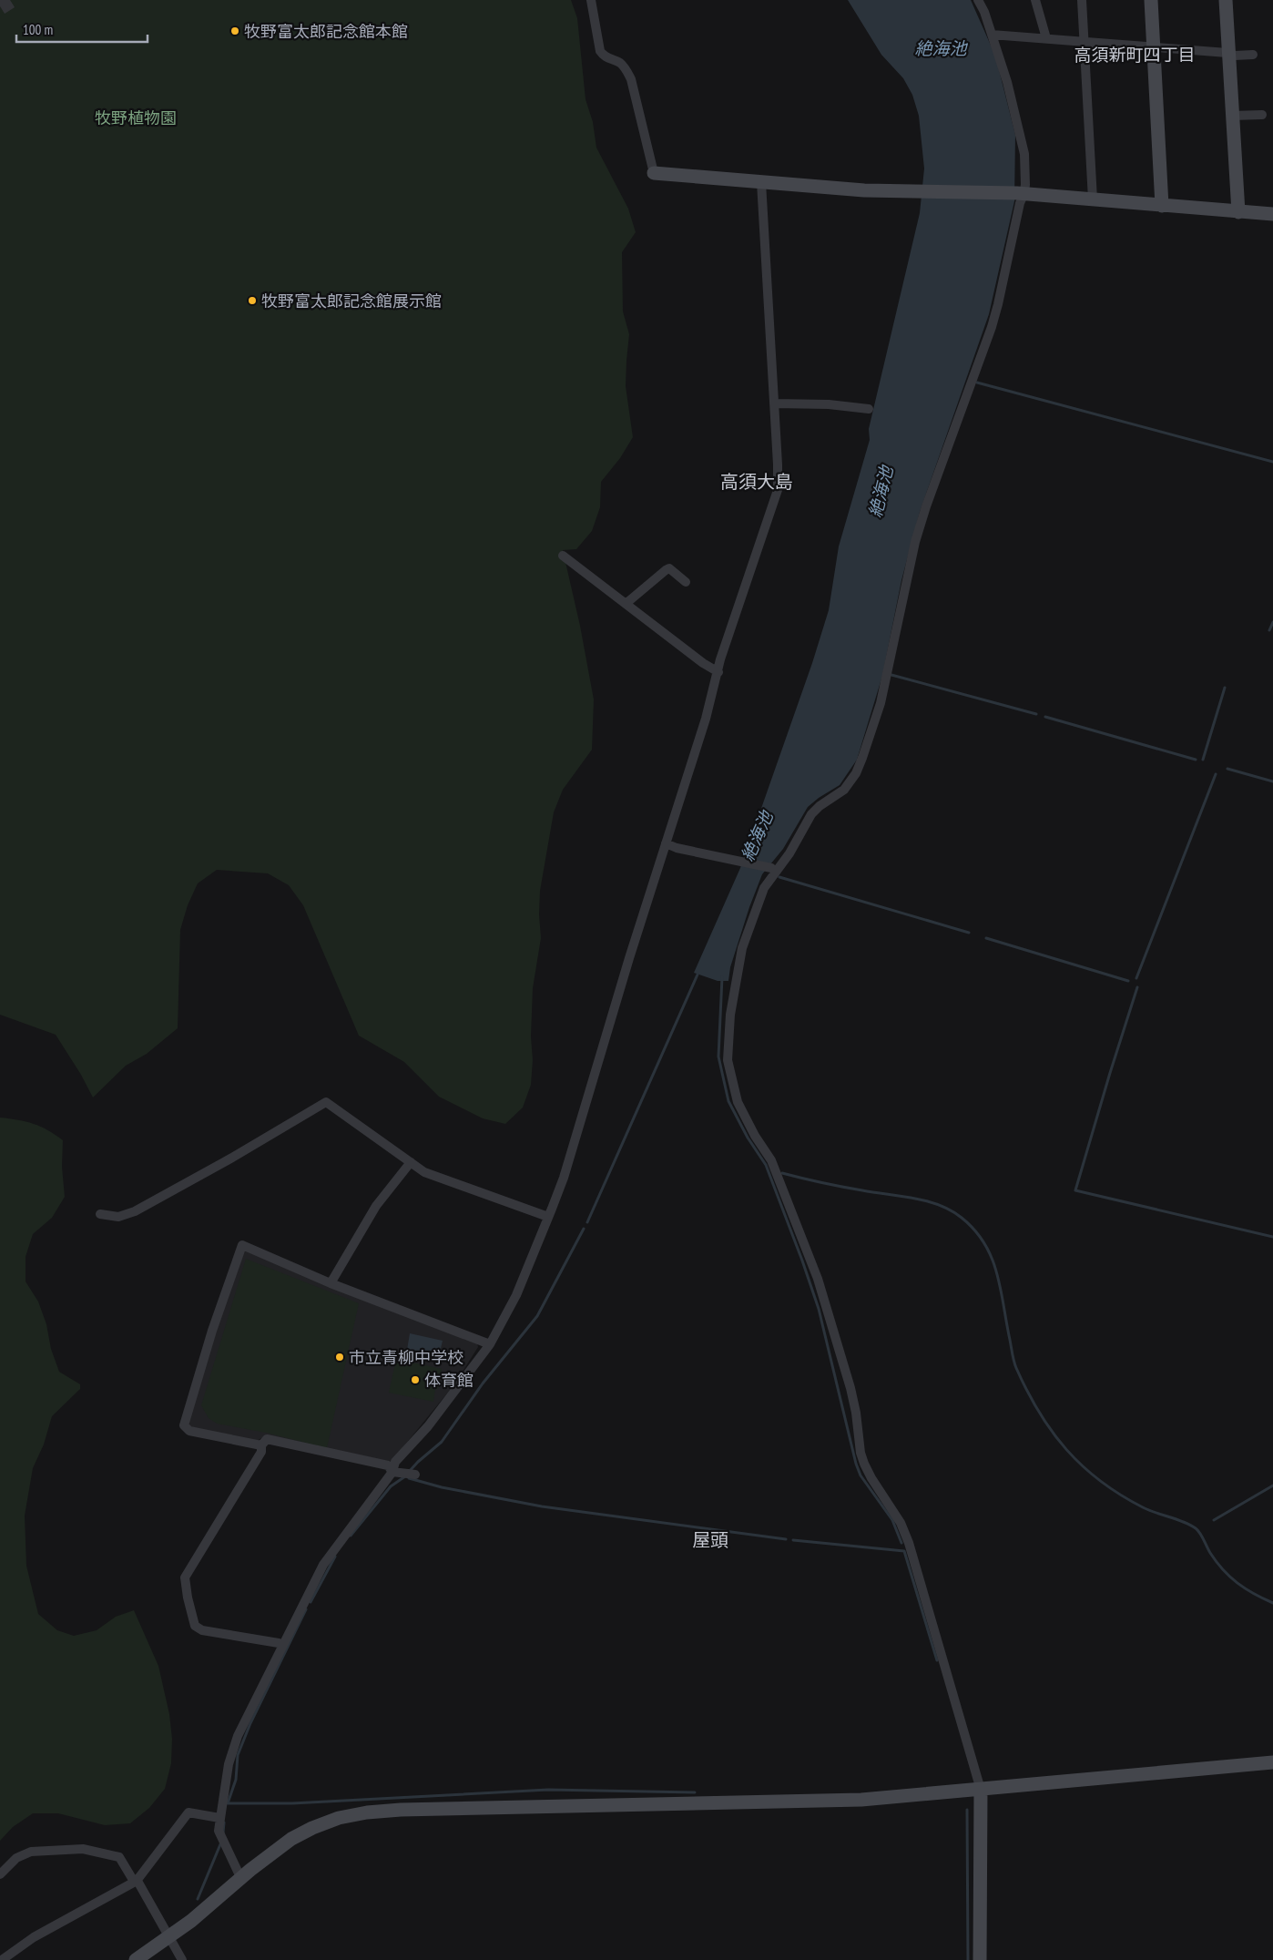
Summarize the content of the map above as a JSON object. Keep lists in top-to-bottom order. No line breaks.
{"districts":["高須新町四丁目","高須大島","屋頭"],"water":["絶海池"],"parks":["牧野植物園"],"places":["牧野富太郎記念館本館","牧野富太郎記念館展示館","市立青柳中学校","体育館"],"scale_bar":"100 m"}
